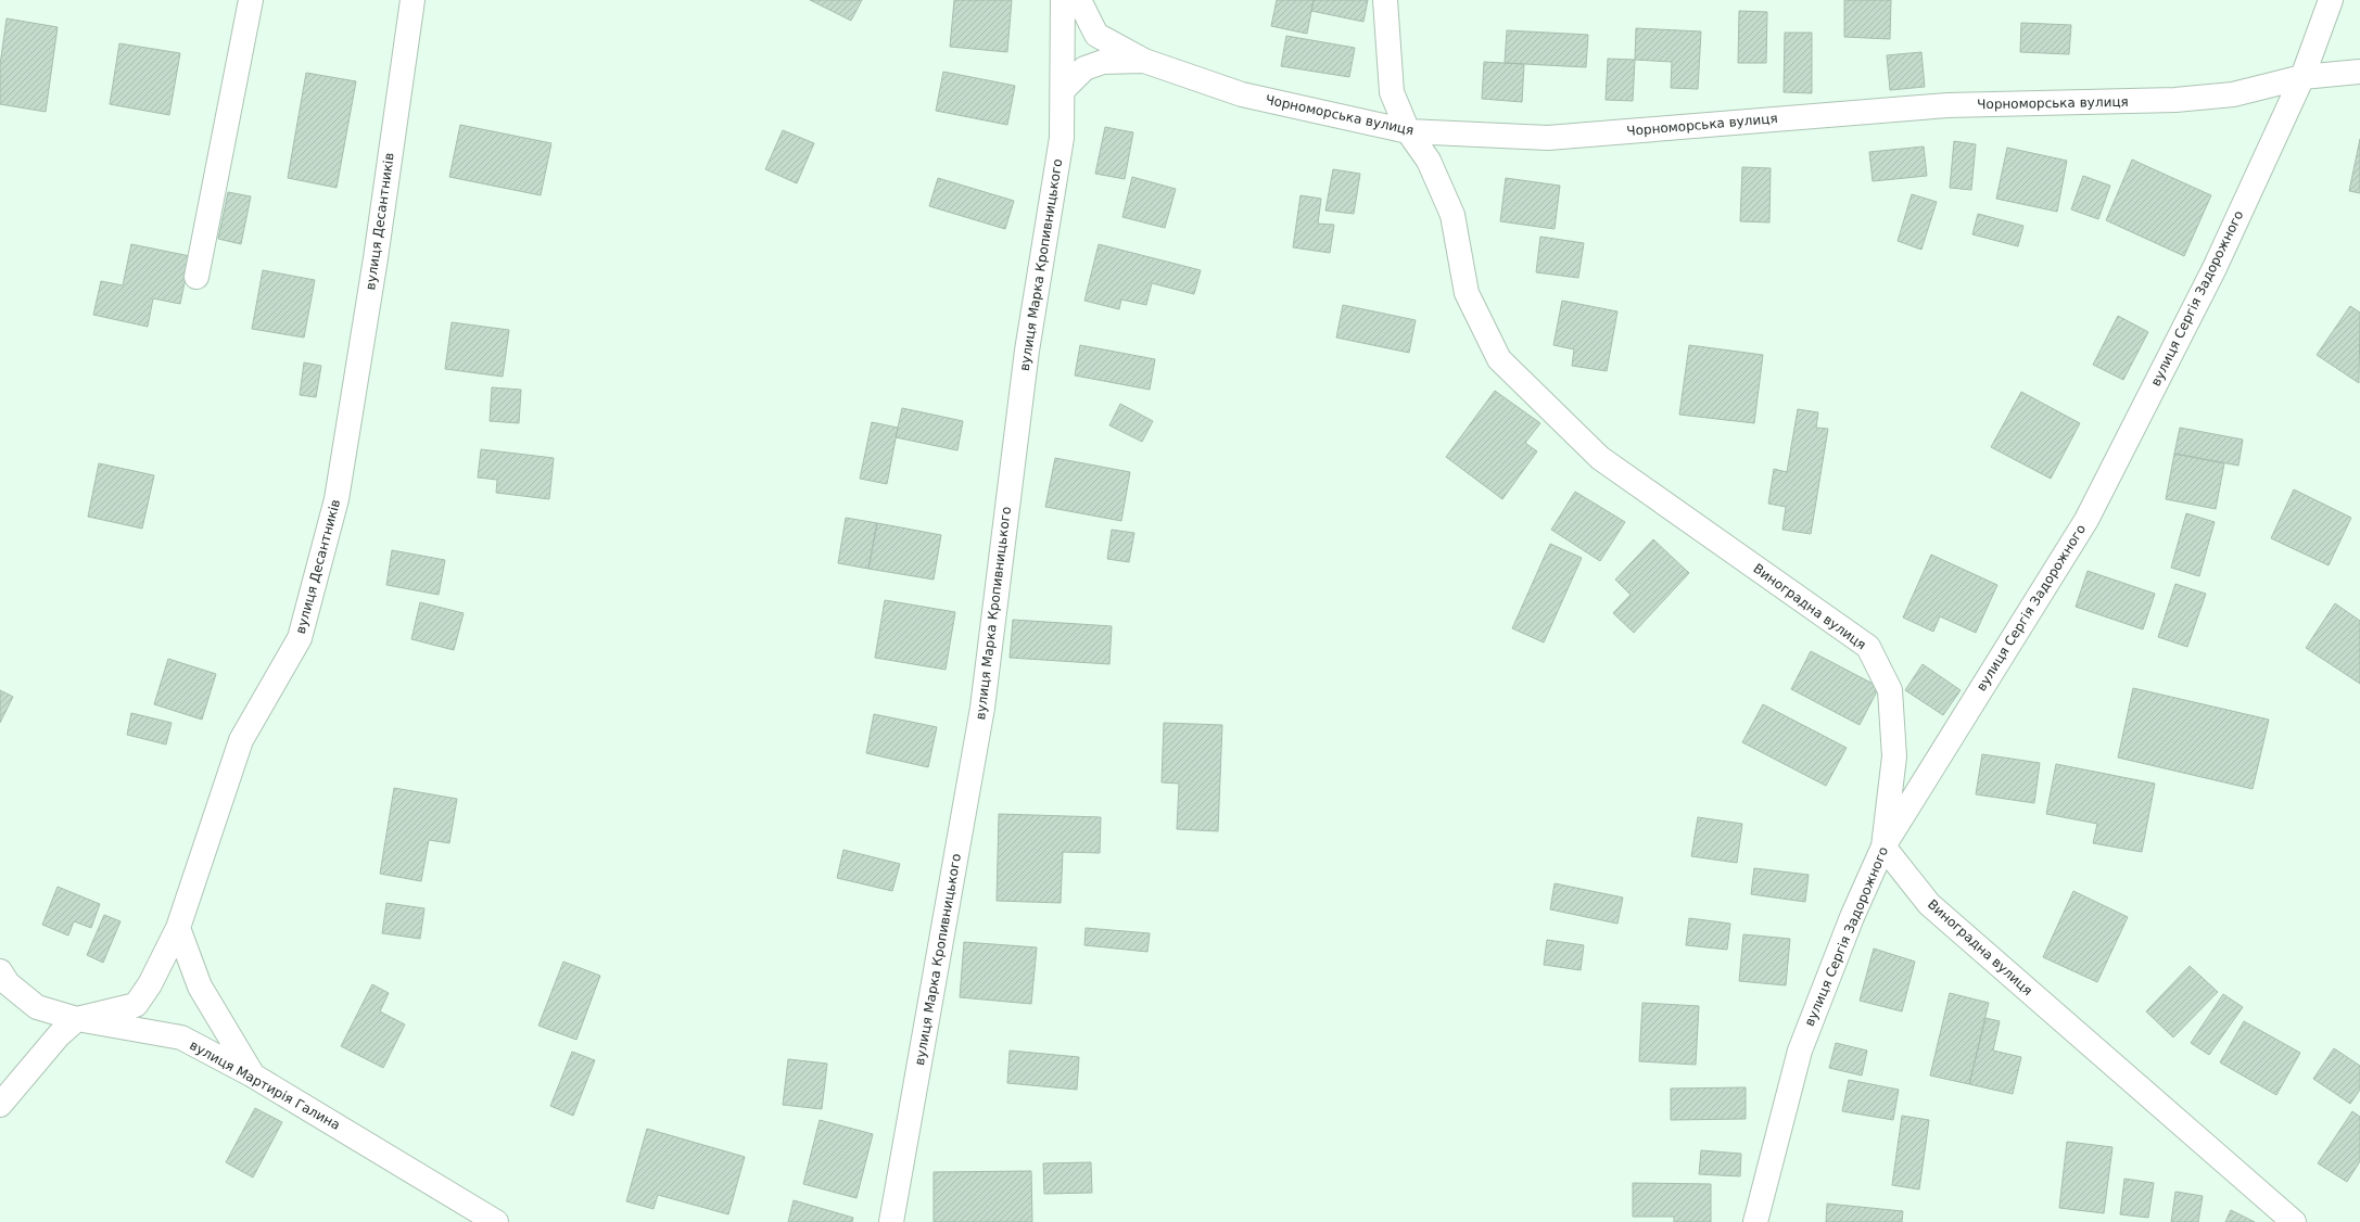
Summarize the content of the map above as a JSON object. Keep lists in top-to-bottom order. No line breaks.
{"streets":{"street":["Чорноморська вулиця","вулиця Десантників","вулиця Марка Кропивницького","вулиця Сергія Задорожного","Виноградна вулиця","вулиця Мартирія Галина"]},"crossings":[["Чорноморська вулиця","вулиця Сергія Задорожного"],["Чорноморська вулиця","Виноградна вулиця"],["вулиця Десантників","вулиця Мартирія Галина"],["вулиця Сергія Задорожного","Виноградна вулиця"]]}
